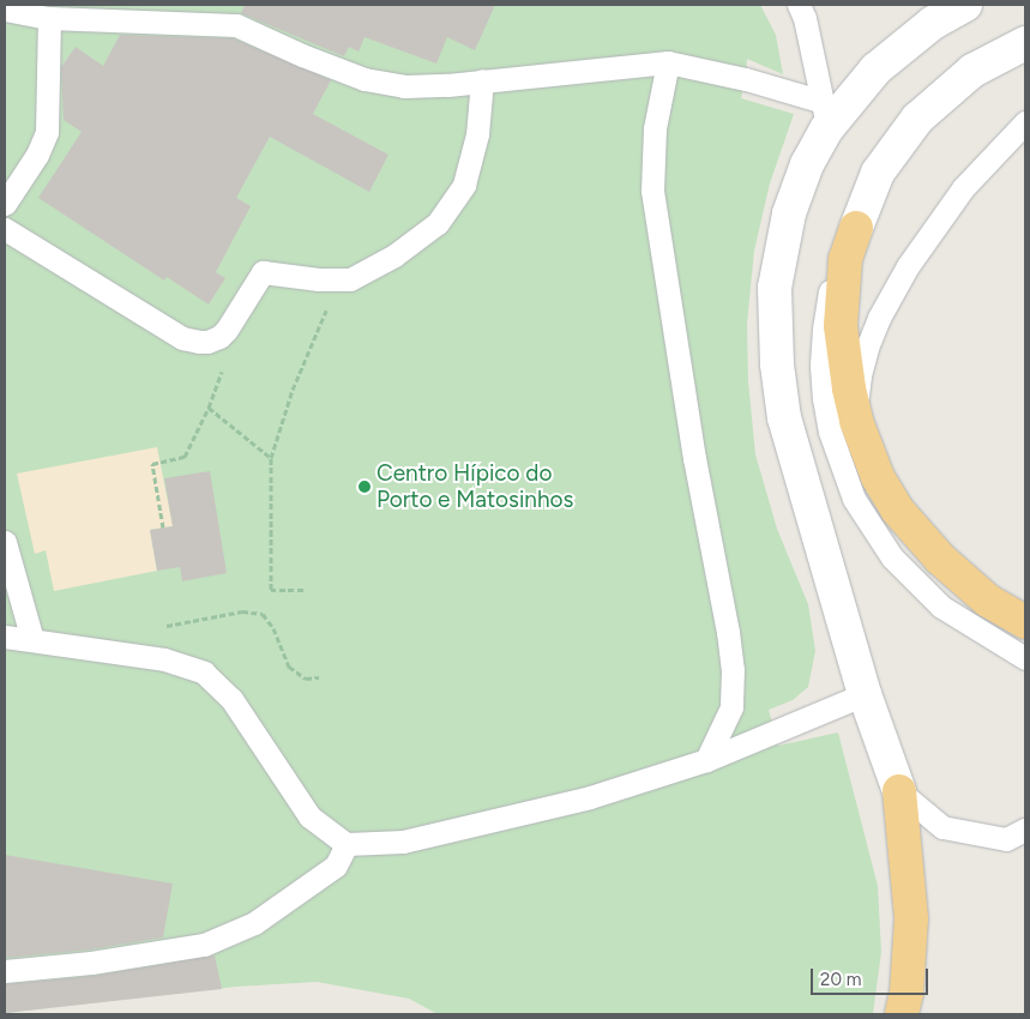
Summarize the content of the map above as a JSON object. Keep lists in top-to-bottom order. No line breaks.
{"places":["Centro Hípico do Porto e Matosinhos"],"scale_bar":"20 m"}
